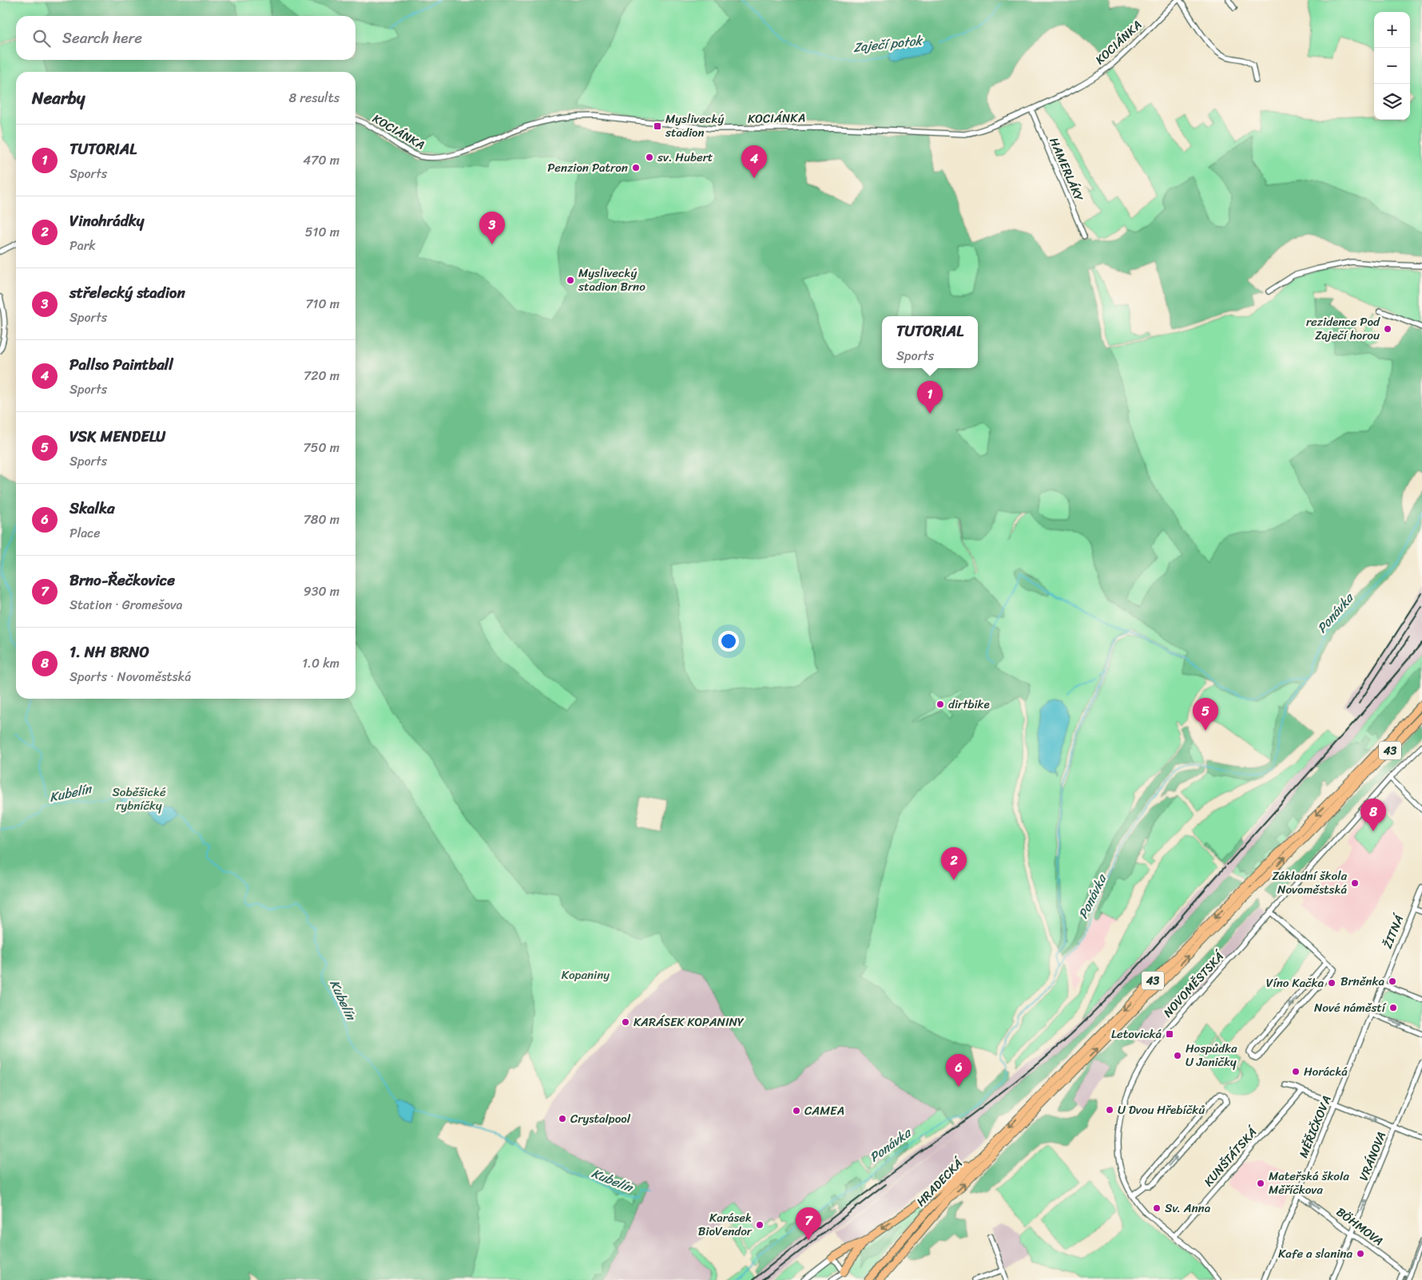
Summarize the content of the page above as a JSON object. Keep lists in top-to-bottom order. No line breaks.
{"streets":{"highway":["43","HRADECKÁ"],"street":["KOCIÁNKA","HAMERLÁKY","ŽITNÁ","NOVOMĚSTSKÁ","MĚŘIČKOVA","VRÁNOVA","KUNŠTÁTSKÁ","BÖHMOVA"]},"crossings":[["KOCIÁNKA","HAMERLÁKY"],["43","HRADECKÁ"],["NOVOMĚSTSKÁ","KUNŠTÁTSKÁ"],["MĚŘIČKOVA","BÖHMOVA"],["VRÁNOVA","BÖHMOVA"]],"one_way":["VRÁNOVA","BÖHMOVA"],"water":["Zaječí potok","Ponávka","Kubelín"],"parks":["Soběšické rybníčky","Kopaniny"],"places":{"transit":["Myslivecký stadion","Letovická"],"other":["sv. Hubert","Penzion Patron","Myslivecký stadion Brno","rezidence Pod Zaječí horou","dirtbike","Základní škola Novoměstská","Brněnka","Víno Kačka","Nové náměstí","KARÁSEK KOPANINY","Hospůdka U Janičky","Horácká","U Dvou Hřebíčků","CAMEA","Crystalpool","Mateřská škola Měříčkova","Sv. Anna","Karásek BioVendor","Kafe a slanina"]},"page":{"map_buttons":["+","−"],"search":"Search here","heading":["Nearby","8 results"],"list":[{"mark":"1","name":"TUTORIAL","note":"Sports","value":"470 m"},{"mark":"2","name":"Vinohrádky","note":"Park","value":"510 m"},{"mark":"3","name":"střelecký stadion","note":"Sports","value":"710 m"},{"mark":"4","name":"Pallso Paintball","note":"Sports","value":"720 m"},{"mark":"5","name":"VSK MENDELU","note":"Sports","value":"750 m"},{"mark":"6","name":"Skalka","note":"Place","value":"780 m"},{"mark":"7","name":"Brno-Řečkovice","note":"Station · Gromešova","value":"930 m"},{"mark":"8","name":"1. NH BRNO","note":"Sports · Novoměstská","value":"1.0 km"}],"pins":["4","3","1","5","8","2","6","7"],"popup":["TUTORIAL","Sports"]}}
